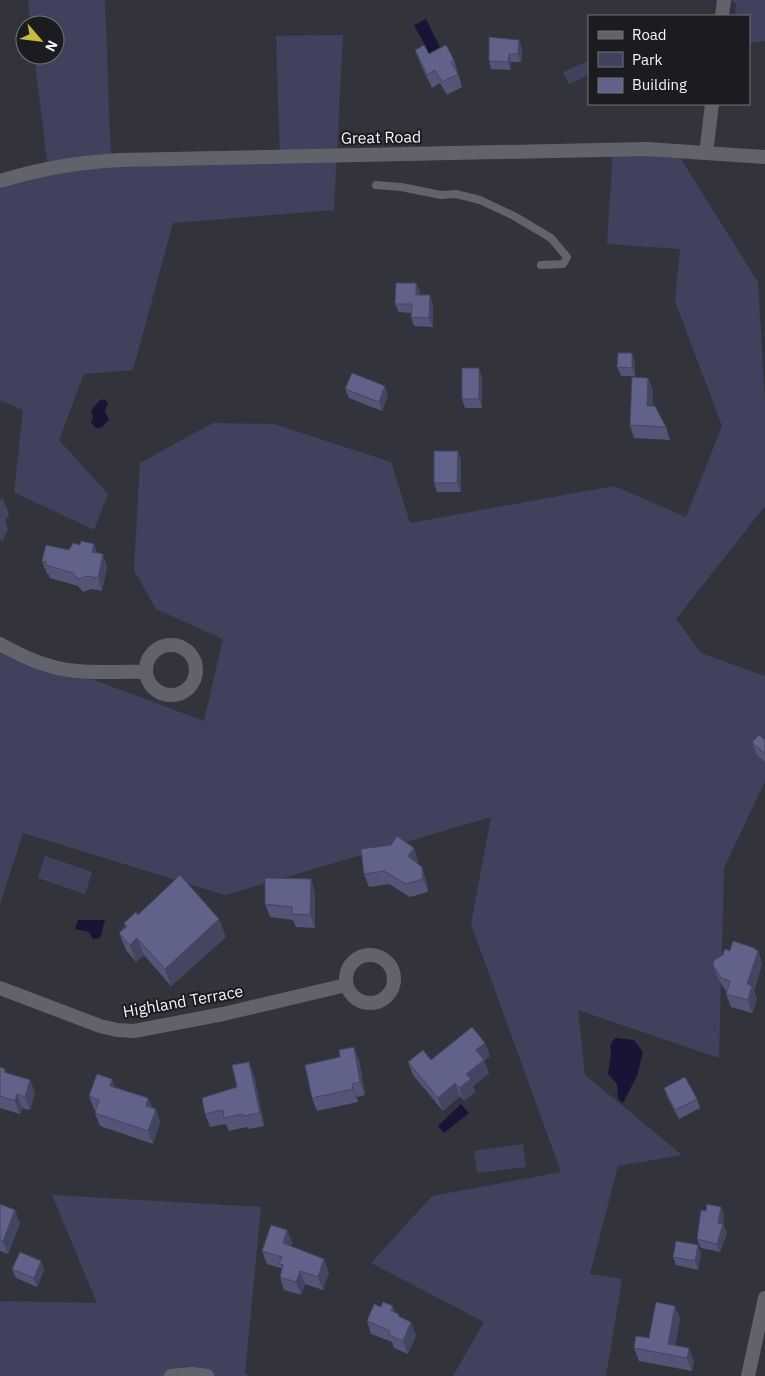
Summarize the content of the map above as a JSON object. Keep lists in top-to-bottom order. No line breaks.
{"streets":{"street":["Great Road","Highland Terrace"]},"legend":["Road","Park","Building"],"north":"bottom right"}
